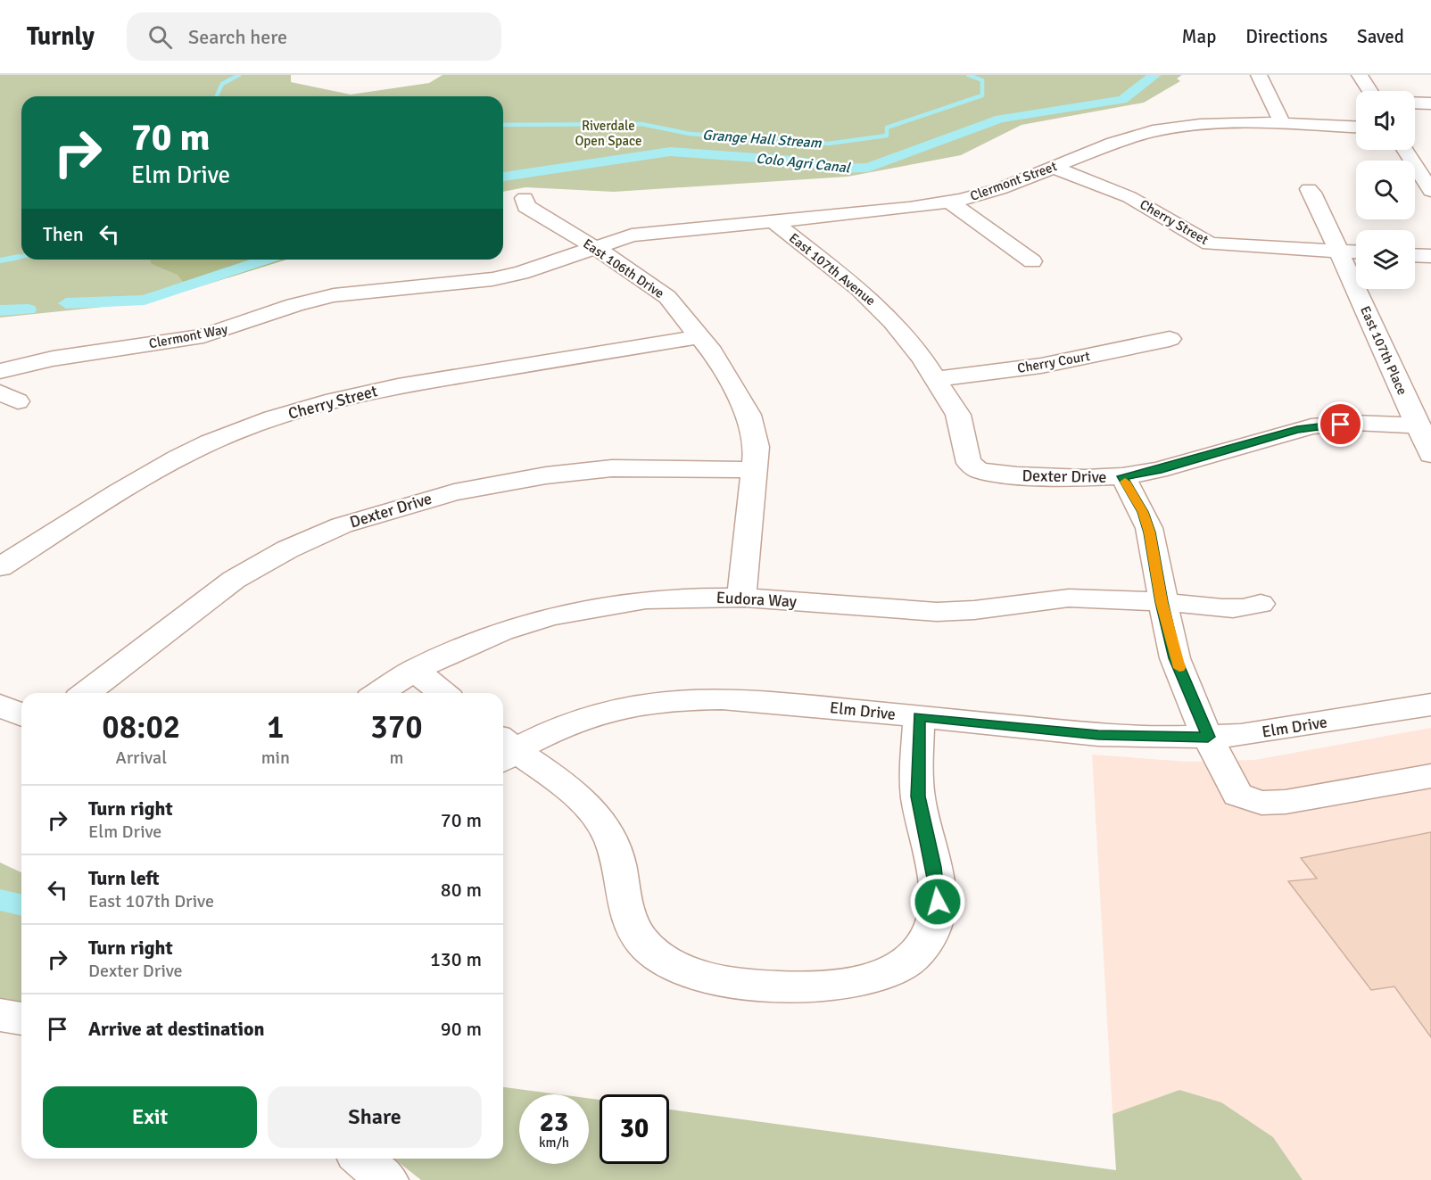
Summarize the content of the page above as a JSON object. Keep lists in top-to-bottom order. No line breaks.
{"streets":{"street":["Clermont Street","Cherry Street","East 106th Drive","East 107th Avenue","Clermont Way","East 107th Place","Cherry Court","Dexter Drive","Eudora Way","Elm Drive"]},"crossings":[["Clermont Street","Cherry Street"],["Clermont Street","East 106th Drive"],["Clermont Street","East 107th Avenue"],["Clermont Street","Clermont Way"],["Cherry Street","East 106th Drive"],["Cherry Street","East 107th Place"],["East 106th Drive","Clermont Way"],["East 106th Drive","Dexter Drive"],["East 106th Drive","Eudora Way"],["East 107th Avenue","Cherry Court"],["East 107th Avenue","Dexter Drive"],["East 107th Place","Dexter Drive"]],"water":["Grange Hall Stream","Colo Agri Canal"],"parks":["Riverdale Open Space"],"page":{"header":"Turnly","search":"Search here","nav":["Map","Directions","Saved"],"turn":["70 m","Elm Drive"],"then":"Then","eta":["08:02","Arrival","1","min","370","m"],"list":[{"name":"Turn right","note":"Elm Drive","value":"70 m"},{"name":"Turn left","note":"East 107th Drive","value":"80 m"},{"name":"Turn right","note":"Dexter Drive","value":"130 m"},{"name":"Arrive at destination","value":"90 m"}],"buttons":["Exit","Share"],"speed":"23 km/h","limit":"30"}}
